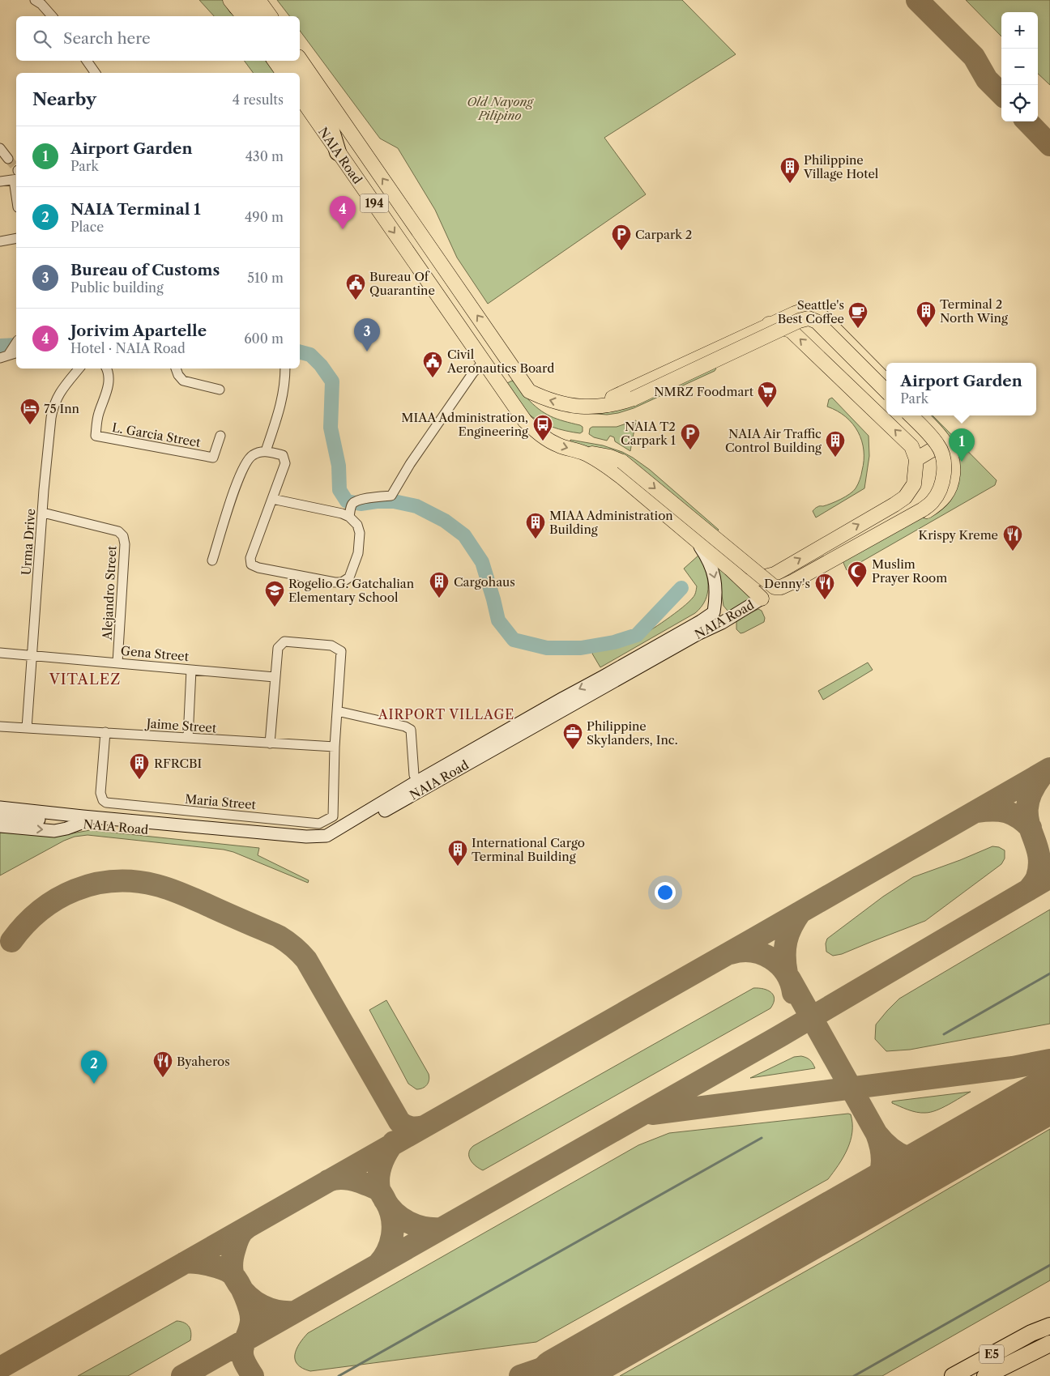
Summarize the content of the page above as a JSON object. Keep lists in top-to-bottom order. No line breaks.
{"streets":{"highway":["E5"],"main road":["NAIA Road","194"],"street":["L. Garcia Street","Urma Drive","Alejandro Street","Gena Street","Jaime Street","Maria Street"]},"crossings":[["Urma Drive","Alejandro Street"],["Urma Drive","Gena Street"],["Urma Drive","Jaime Street"],["Alejandro Street","Gena Street"],["Jaime Street","Maria Street"]],"districts":["VITALEZ","AIRPORT VILLAGE"],"parks":["Old Nayong Pilipino"],"places":{"building":["Philippine Village Hotel","Terminal 2 North Wing","NAIA Air Traffic Control Building","MIAA Administration Building","Cargohaus","RFRCBI","International Cargo Terminal Building"],"parking":["Carpark 2","NAIA T2 Carpark 1"],"public building":["Bureau Of Quarantine","Civil Aeronautics Board"],"cafe":["Seattle's Best Coffee"],"supermarket":["NMRZ Foodmart"],"hotel":["75 Inn"],"bus stop":["MIAA Administration, Engineering"],"restaurant":["Krispy Kreme","Denny's","Byaheros"],"mosque":["Muslim Prayer Room"],"school or university":["Rogelio G. Gatchalian Elementary School"],"office":["Philippine Skylanders, Inc."]},"page":{"map_buttons":["+","−"],"search":"Search here","heading":["Nearby","4 results"],"list":[{"mark":"1","name":"Airport Garden","note":"Park","value":"430 m"},{"mark":"2","name":"NAIA Terminal 1","note":"Place","value":"490 m"},{"mark":"3","name":"Bureau of Customs","note":"Public building","value":"510 m"},{"mark":"4","name":"Jorivim Apartelle","note":"Hotel · NAIA Road","value":"600 m"}],"pins":["4","3","1","2"],"popup":["Airport Garden","Park"]}}
